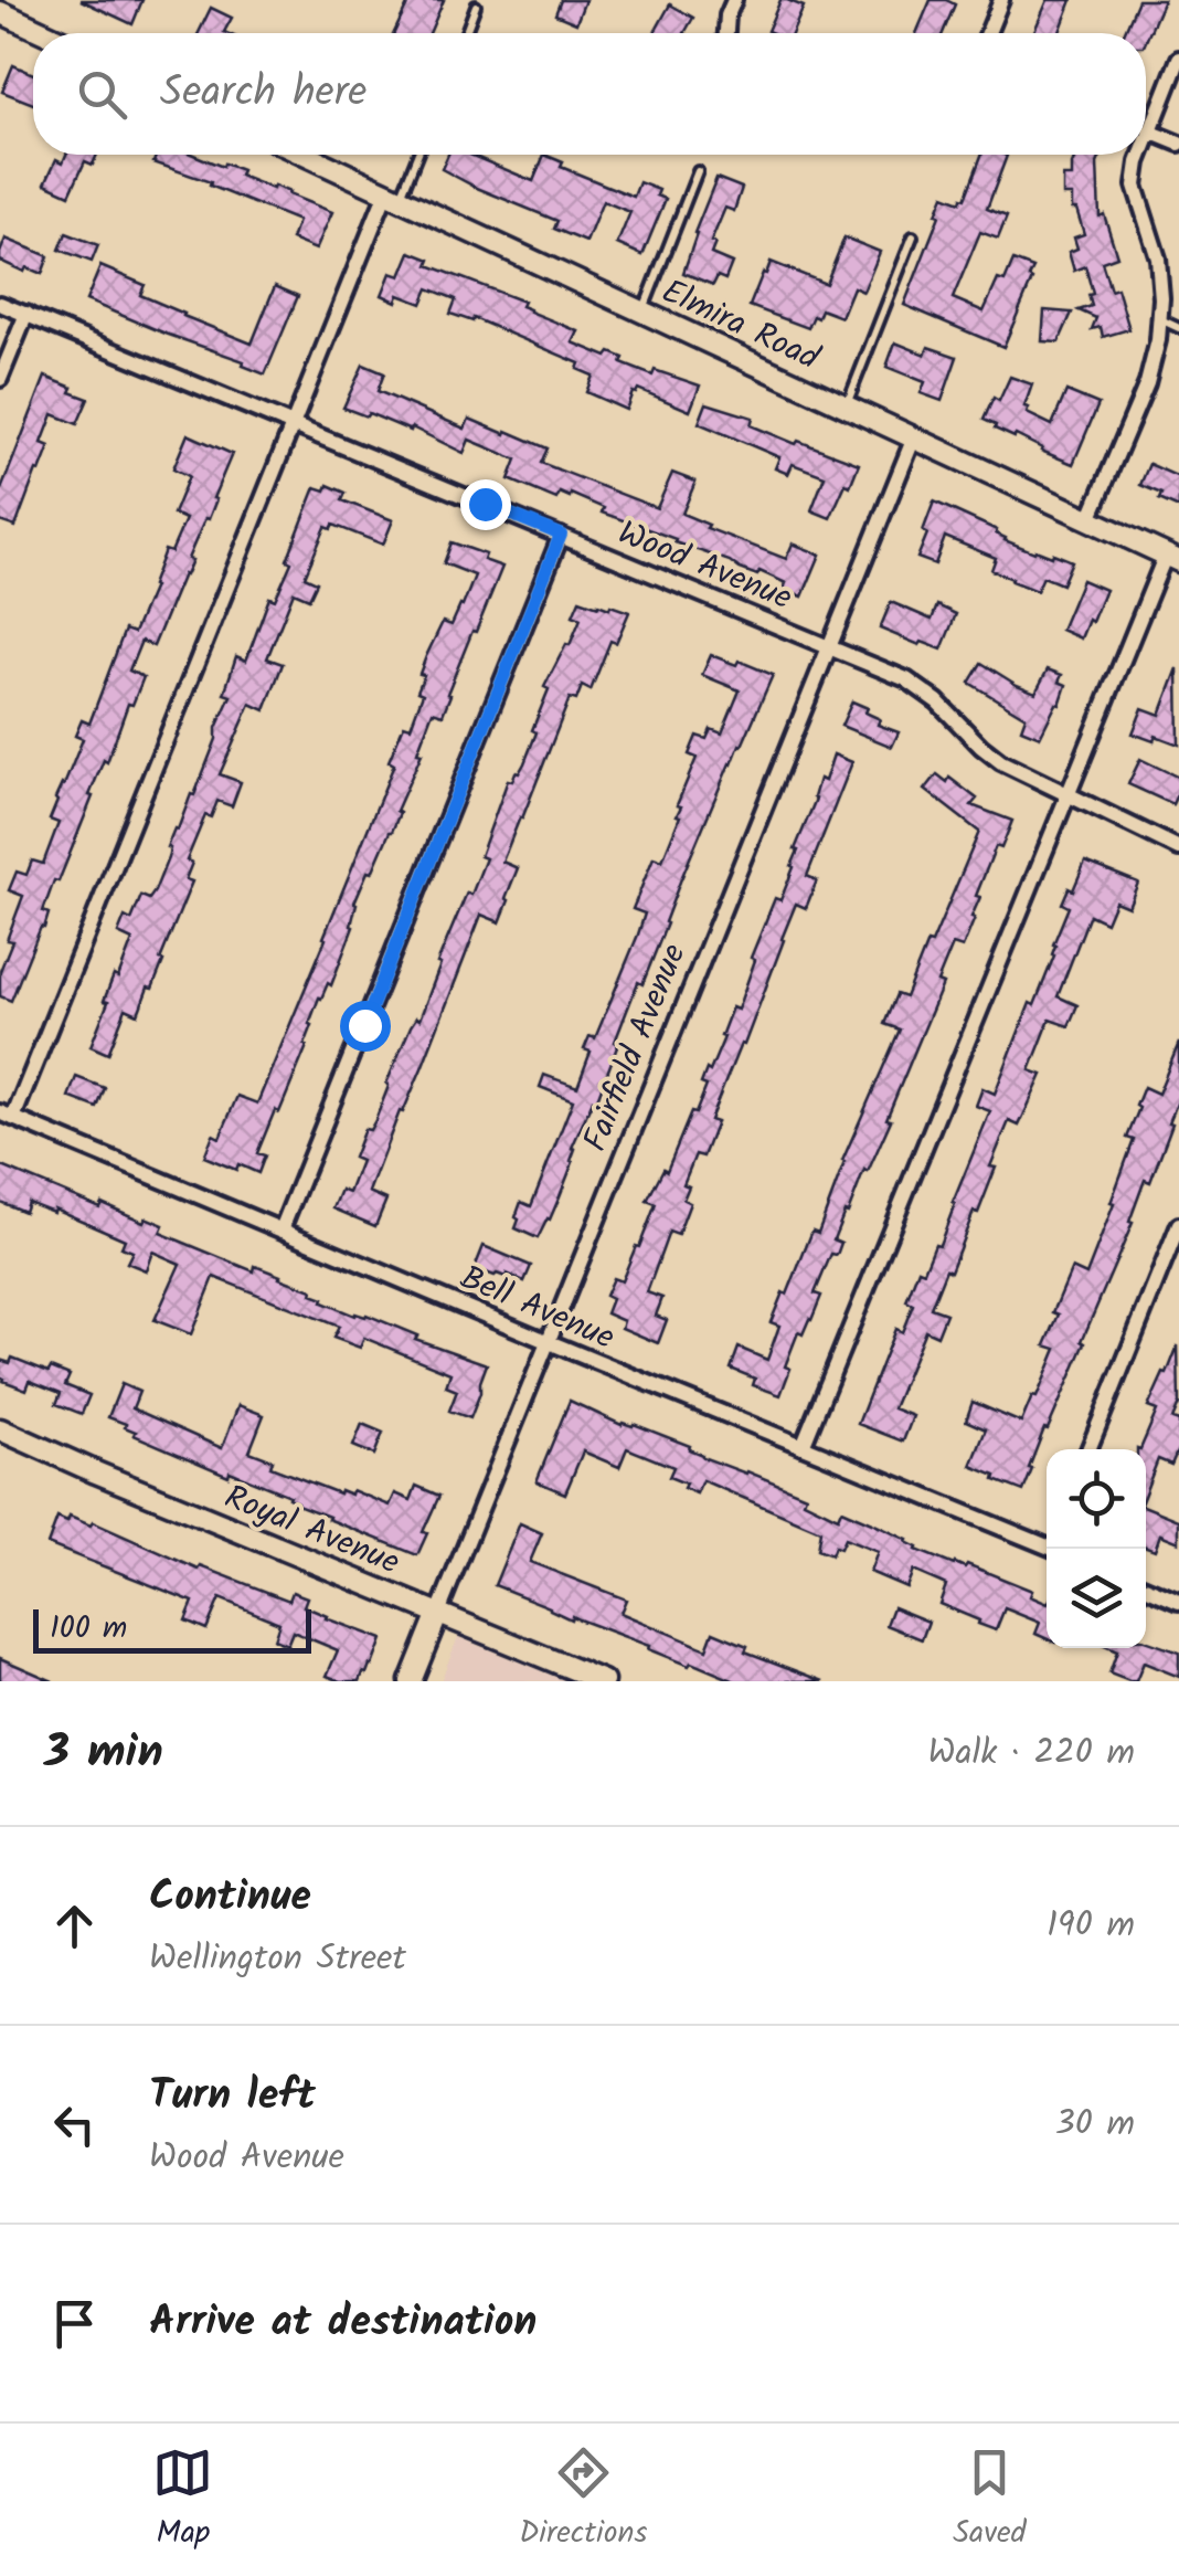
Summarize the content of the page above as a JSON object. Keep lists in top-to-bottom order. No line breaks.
{"streets":{"street":["Elmira Road","Wood Avenue","Fairfield Avenue","Bell Avenue","Royal Avenue"]},"crossings":[["Elmira Road","Fairfield Avenue"],["Wood Avenue","Fairfield Avenue"],["Fairfield Avenue","Bell Avenue"],["Fairfield Avenue","Royal Avenue"]],"scale_bar":"100 m","page":{"search":"Search here","scale":"100 m","heading":["3 min","Walk · 220 m"],"list":[["Continue","Wellington Street","190 m"],["Turn left","Wood Avenue","30 m"],"Arrive at destination"],"nav":["Map","Directions","Saved"]}}
